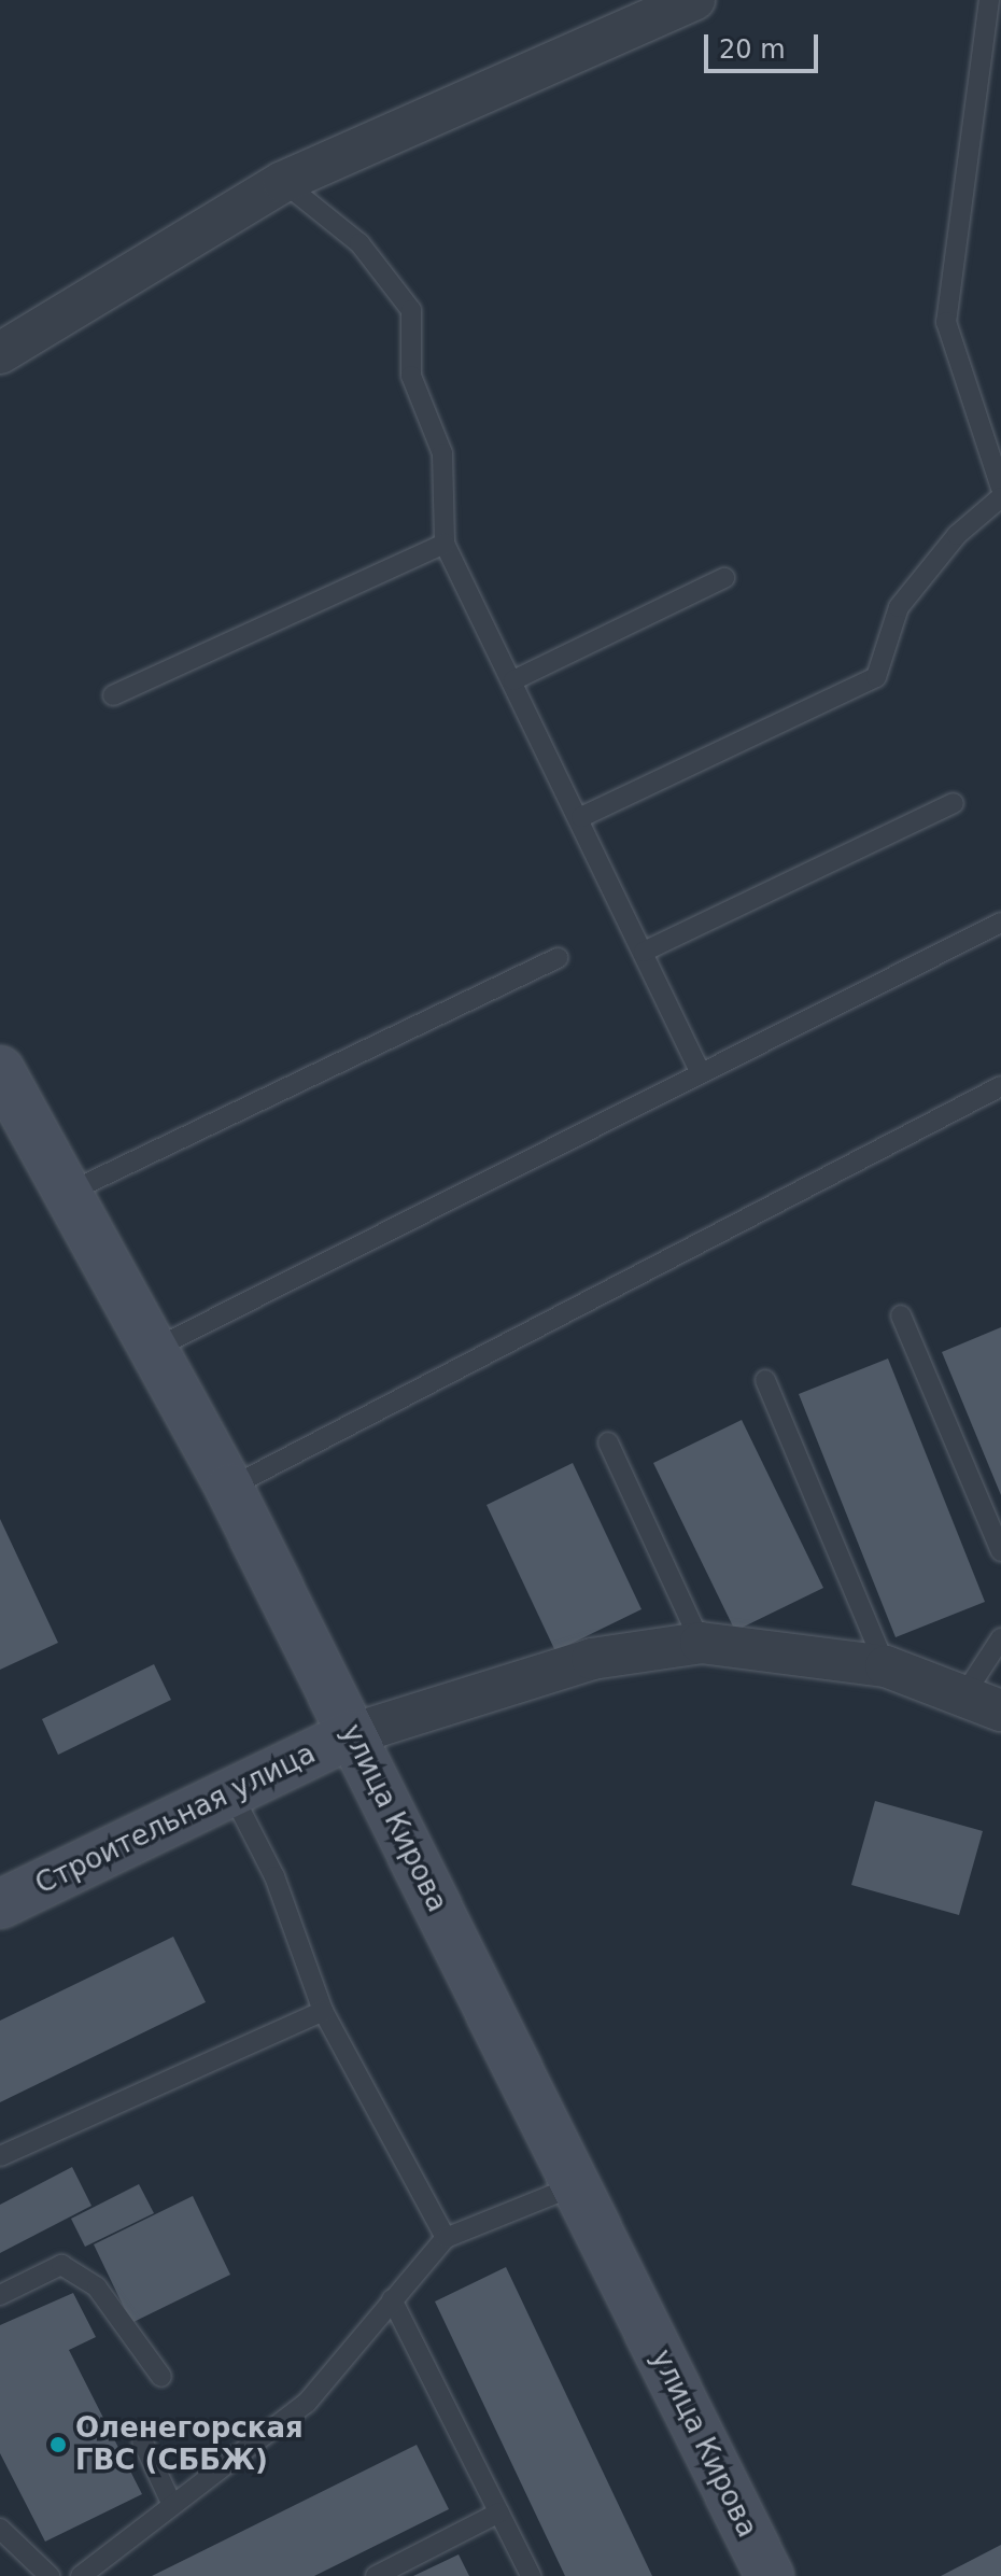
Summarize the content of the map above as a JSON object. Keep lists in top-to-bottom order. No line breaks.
{"streets":{"street":["улица Кирова","Строительная улица"]},"crossings":[["улица Кирова","Строительная улица"]],"places":["Оленегорская ГВС (СББЖ)"],"scale_bar":"20 m"}
